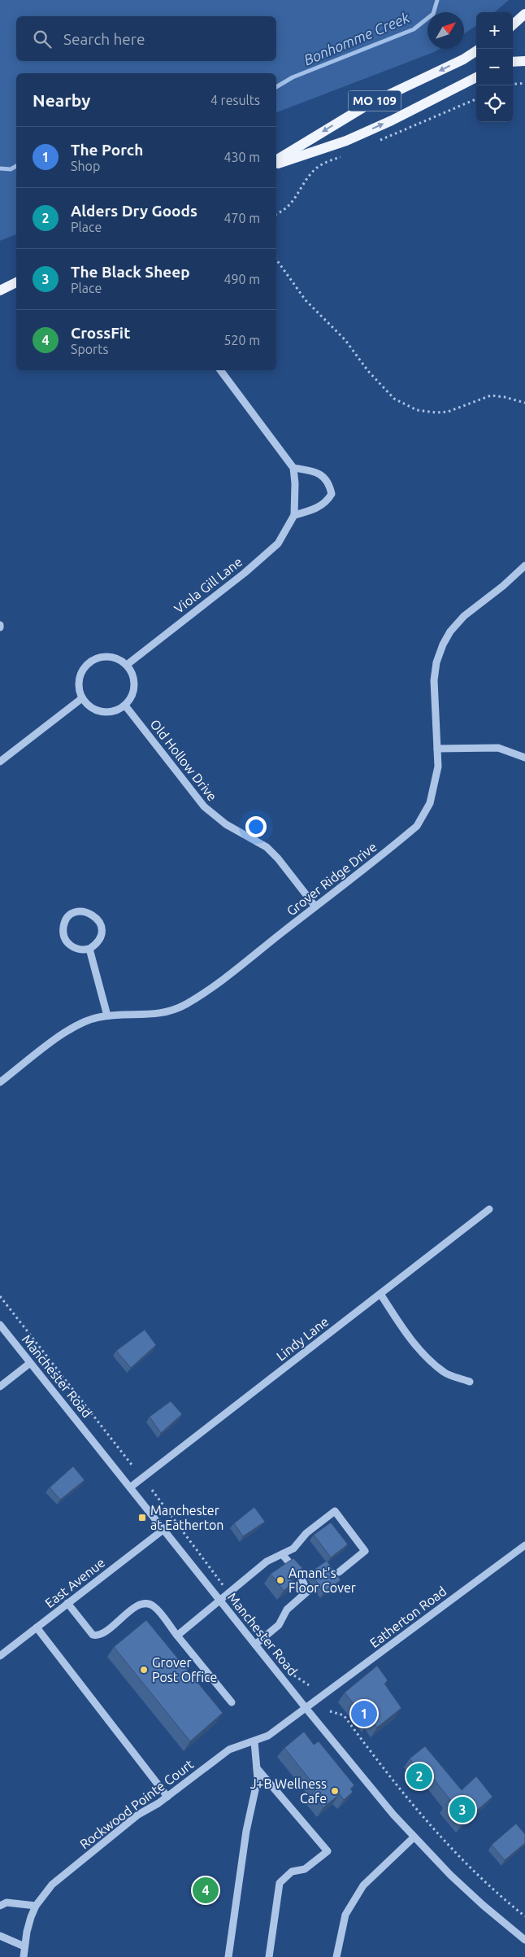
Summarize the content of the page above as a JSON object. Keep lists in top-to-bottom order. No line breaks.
{"streets":{"main road":["MO 109"],"street":["Viola Gill Lane","Old Hollow Drive","Grover Ridge Drive","Lindy Lane","Manchester Road","East Avenue","Eatherton Road","Rockwood Pointe Court"]},"crossings":[["Viola Gill Lane","Old Hollow Drive"],["Old Hollow Drive","Grover Ridge Drive"],["Lindy Lane","Manchester Road"],["Manchester Road","East Avenue"],["Manchester Road","Eatherton Road"],["Manchester Road","Rockwood Pointe Court"],["Eatherton Road","Rockwood Pointe Court"]],"water":["Bonhomme Creek"],"places":{"transit":["Manchester at Eatherton"],"other":["Amant's Floor Cover","Grover Post Office","J+B Wellness Cafe"]},"north":"top right","page":{"map_buttons":["+","−"],"search":"Search here","heading":["Nearby","4 results"],"list":[{"mark":"1","name":"The Porch","note":"Shop","value":"430 m"},{"mark":"2","name":"Alders Dry Goods","note":"Place","value":"470 m"},{"mark":"3","name":"The Black Sheep","note":"Place","value":"490 m"},{"mark":"4","name":"CrossFit","note":"Sports","value":"520 m"}],"pins":["1","2","3","4"]}}
